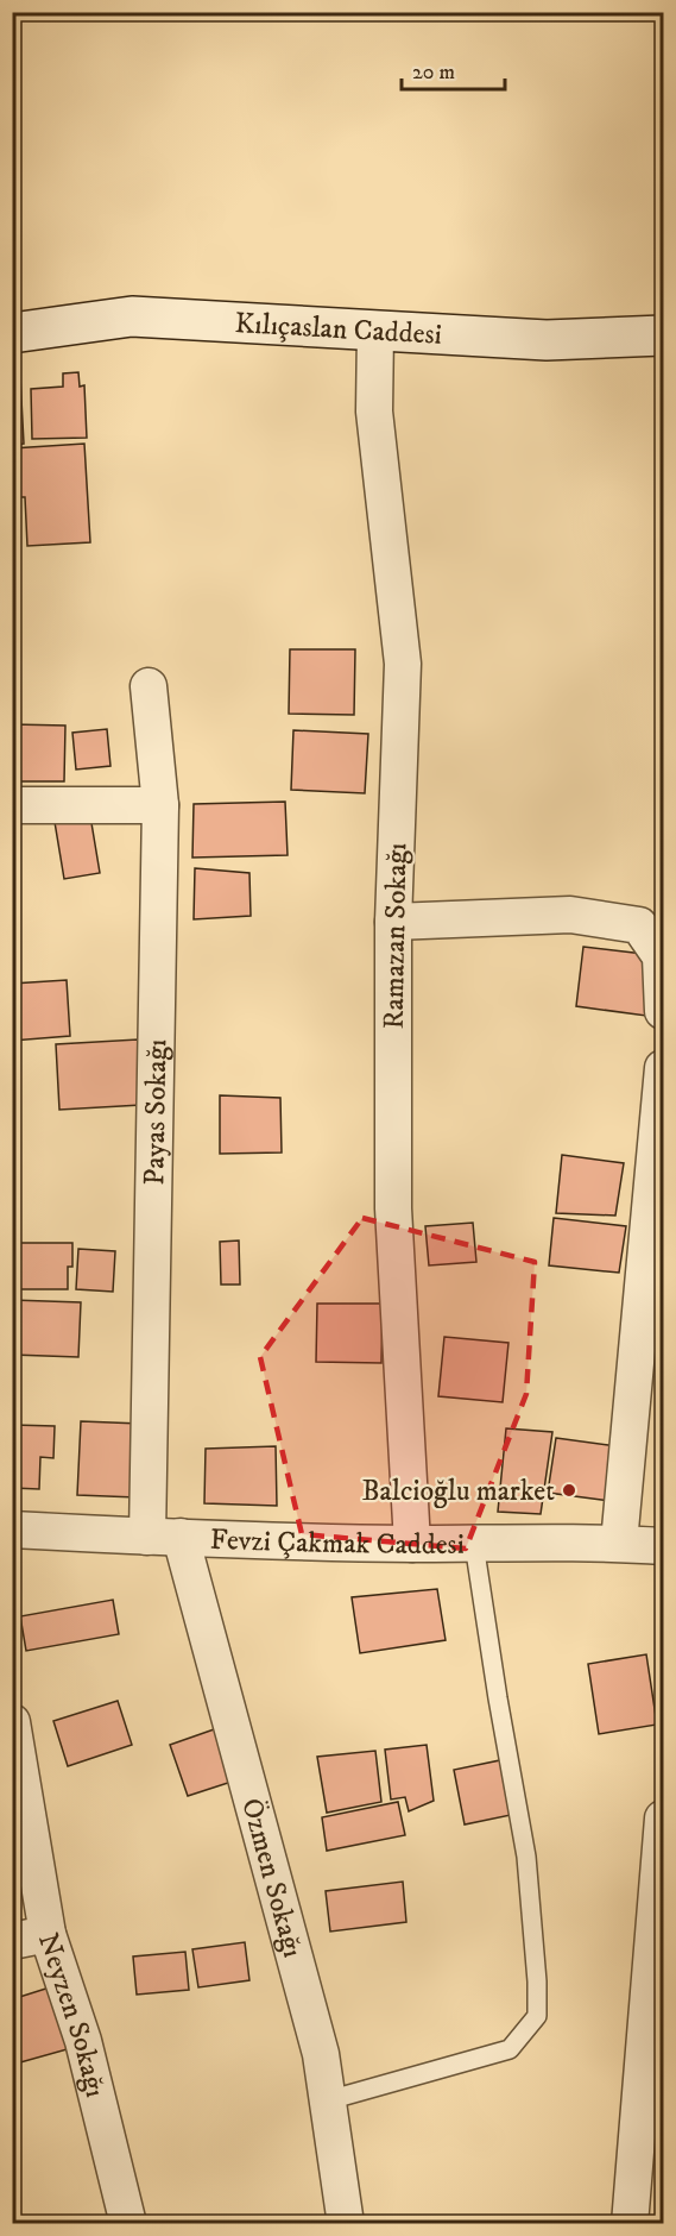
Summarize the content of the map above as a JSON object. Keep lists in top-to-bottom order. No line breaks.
{"streets":{"street":["Kılıçaslan Caddesi","Ramazan Sokağı","Payas Sokağı","Fevzi Çakmak Caddesi","Özmen Sokağı","Neyzen Sokağı"]},"crossings":[["Kılıçaslan Caddesi","Ramazan Sokağı"],["Ramazan Sokağı","Fevzi Çakmak Caddesi"],["Payas Sokağı","Fevzi Çakmak Caddesi"],["Payas Sokağı","Özmen Sokağı"],["Fevzi Çakmak Caddesi","Özmen Sokağı"]],"places":["Balcioğlu market"],"scale_bar":"20 m"}
